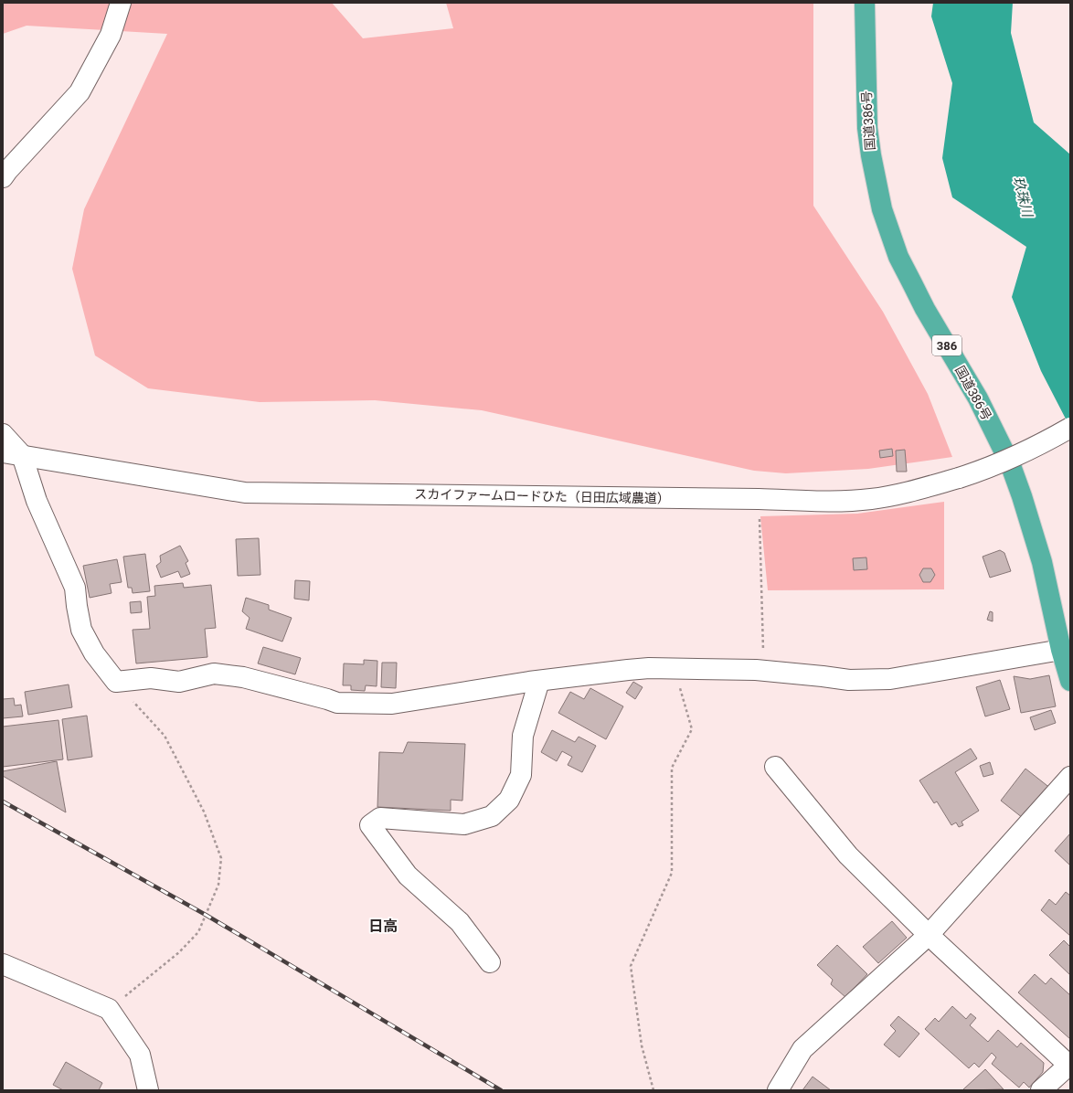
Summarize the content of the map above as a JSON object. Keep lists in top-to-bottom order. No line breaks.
{"streets":{"highway":["国道386号","386"],"street":["スカイファームロードひた（日田広域農道）"]},"districts":["日高"],"water":["玖珠川"]}
